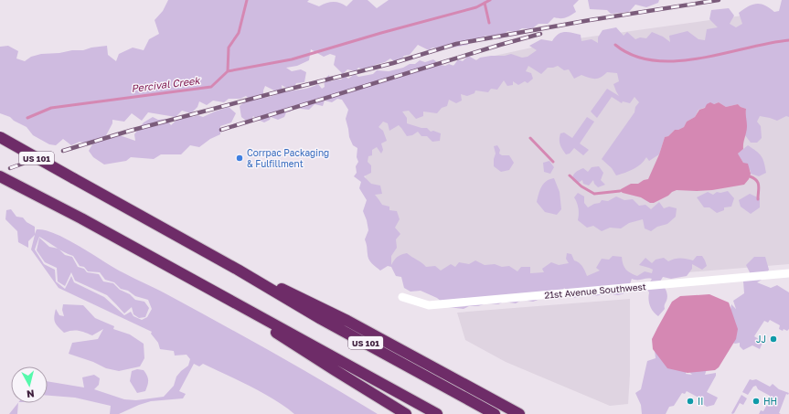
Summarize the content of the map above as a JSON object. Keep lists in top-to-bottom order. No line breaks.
{"streets":{"highway":["US 101"],"street":["21st Avenue Southwest"]},"water":["Percival Creek"],"places":["Corrpac Packaging & Fulfillment","JJ","II","HH"],"north":"bottom"}
